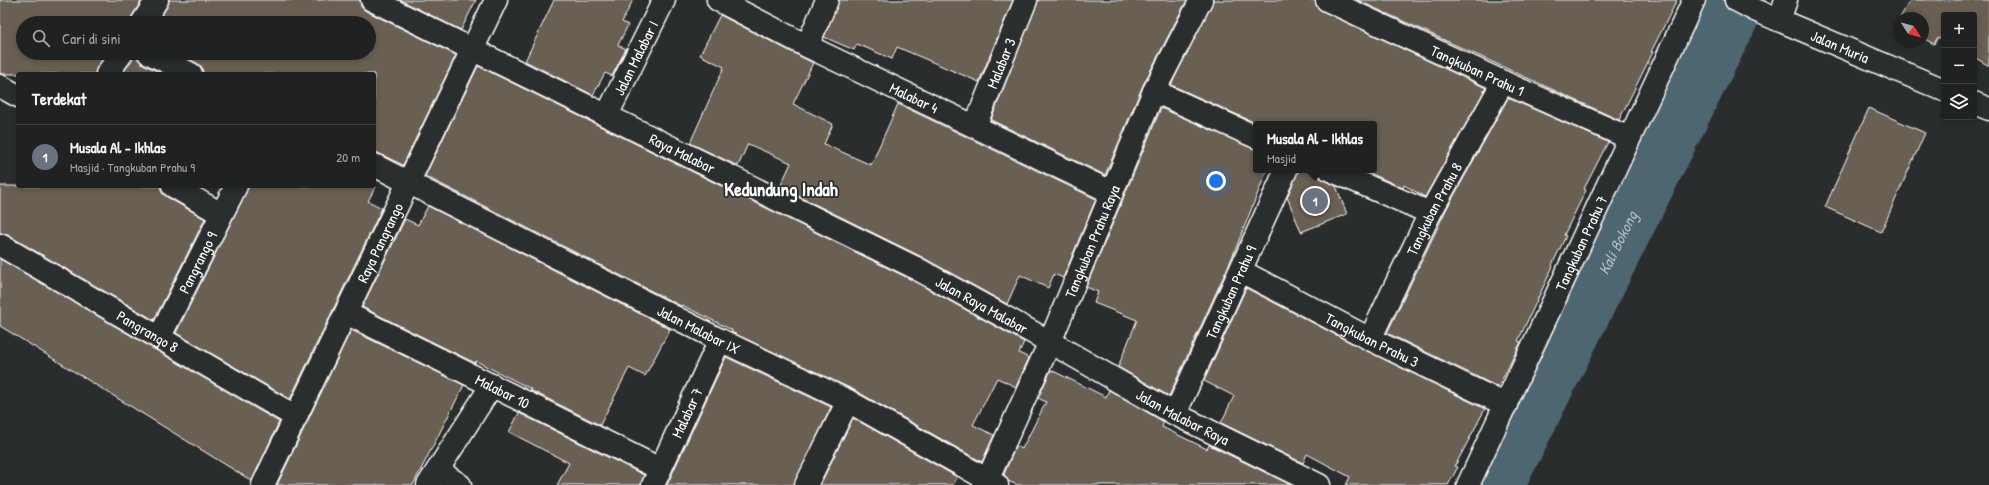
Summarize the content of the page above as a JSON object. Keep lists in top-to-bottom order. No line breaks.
{"streets":{"street":["Jalan Muria","Jalan Malabar I","Malabar 3","Tangkuban Prahu 1","Malabar 4","Raya Malabar","Tangkuban Prahu 8","Tangkuban Prahu Raya","Raya Pangrango","Tangkuban Prahu 7","Pangrango 9","Tangkuban Prahu 9","Jalan Raya Malabar","Jalan Malabar IX","Pangrango 8","Tangkuban Prahu 3","Malabar 10","Malabar 7","Jalan Malabar Raya"]},"crossings":[["Jalan Malabar I","Raya Malabar"],["Malabar 3","Malabar 4"],["Tangkuban Prahu 1","Tangkuban Prahu 8"],["Tangkuban Prahu 1","Tangkuban Prahu 7"],["Malabar 4","Tangkuban Prahu Raya"],["Raya Malabar","Raya Pangrango"],["Raya Malabar","Jalan Raya Malabar"],["Tangkuban Prahu 8","Tangkuban Prahu 3"],["Tangkuban Prahu Raya","Jalan Raya Malabar"],["Tangkuban Prahu Raya","Jalan Malabar IX"],["Tangkuban Prahu Raya","Jalan Malabar Raya"],["Raya Pangrango","Jalan Malabar IX"],["Raya Pangrango","Pangrango 8"],["Raya Pangrango","Malabar 10"],["Tangkuban Prahu 7","Tangkuban Prahu 3"],["Pangrango 9","Pangrango 8"],["Tangkuban Prahu 9","Tangkuban Prahu 3"],["Tangkuban Prahu 9","Jalan Malabar Raya"],["Jalan Raya Malabar","Jalan Malabar Raya"],["Jalan Malabar IX","Malabar 7"],["Malabar 10","Malabar 7"]],"districts":["Kedundung Indah"],"water":["Kali Bokong"],"north":"bottom right","page":{"map_buttons":["+","−"],"search":"Cari di sini","heading":"Terdekat","popup":["Musala Al - Ikhlas","Masjid"],"list":[{"mark":"1","name":"Musala Al - Ikhlas","note":"Masjid · Tangkuban Prahu 9","value":"20 m"}],"pins":"1"}}
